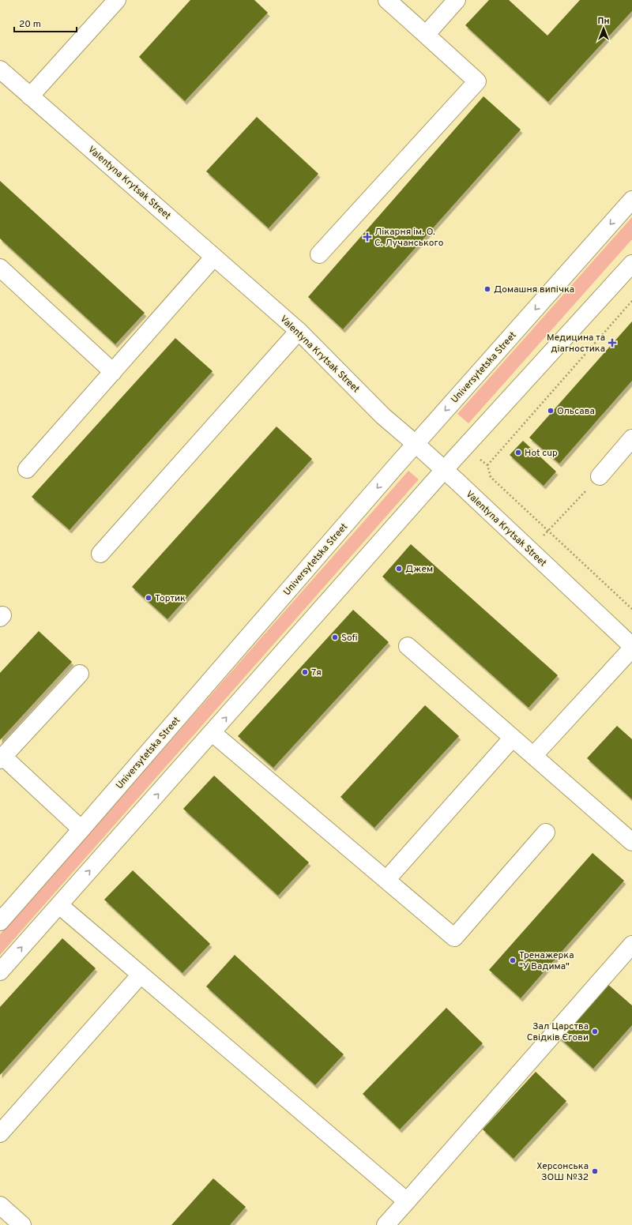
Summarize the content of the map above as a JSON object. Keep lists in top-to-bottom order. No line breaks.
{"streets":{"street":["Valentyna Krytsak Street","Universytetska Street"]},"crossings":[["Valentyna Krytsak Street","Universytetska Street"]],"places":{"health":["Лікарня ім. О. С. Лучанського","Медицина та діагностика"],"other":["Домашня випічка","Ольсава","Hot cup","Джем","Тортик","Sofi","7я","Тренажерка \"У Вадима\"","Зал Царства Свідків Єгови","Херсонська ЗОШ №32"]},"scale_bar":"20 m","north":"top"}
